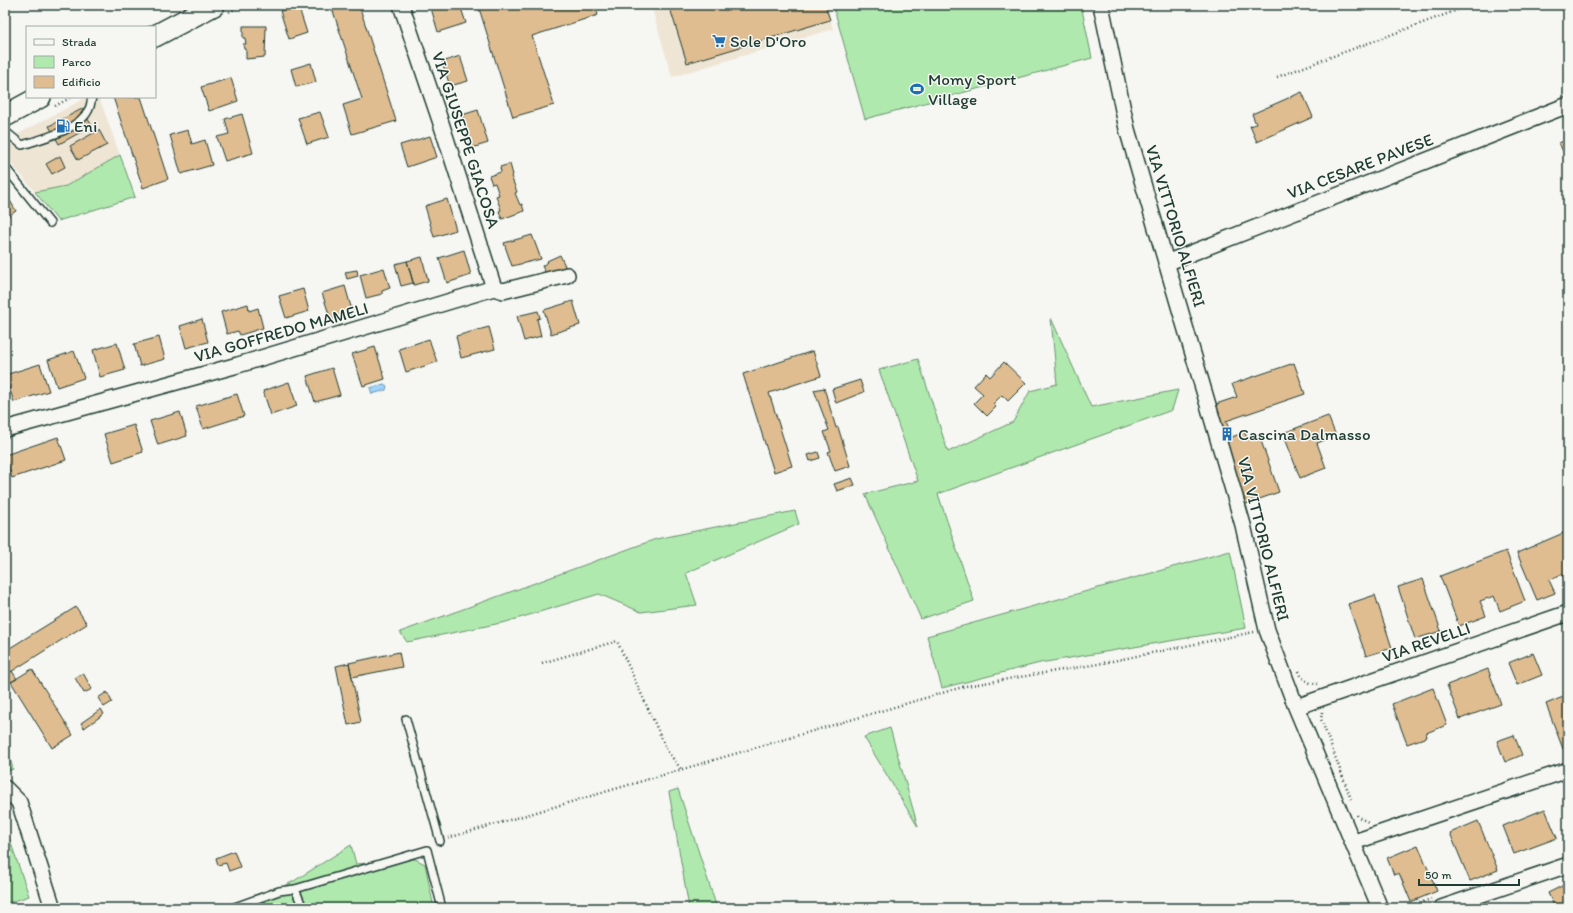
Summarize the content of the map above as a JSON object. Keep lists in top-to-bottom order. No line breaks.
{"streets":{"street":["VIA GIUSEPPE GIACOSA","VIA CESARE PAVESE","VIA VITTORIO ALFIERI","VIA GOFFREDO MAMELI","VIA REVELLI"]},"crossings":[["VIA GIUSEPPE GIACOSA","VIA GOFFREDO MAMELI"],["VIA CESARE PAVESE","VIA VITTORIO ALFIERI"],["VIA VITTORIO ALFIERI","VIA REVELLI"]],"places":{"supermarket":["Sole D'Oro"],"sports":["Momy Sport Village"],"fuel station":["Eni"],"building":["Cascina Dalmasso"]},"legend":["Strada","Parco","Edificio"],"scale_bar":"50 m"}
